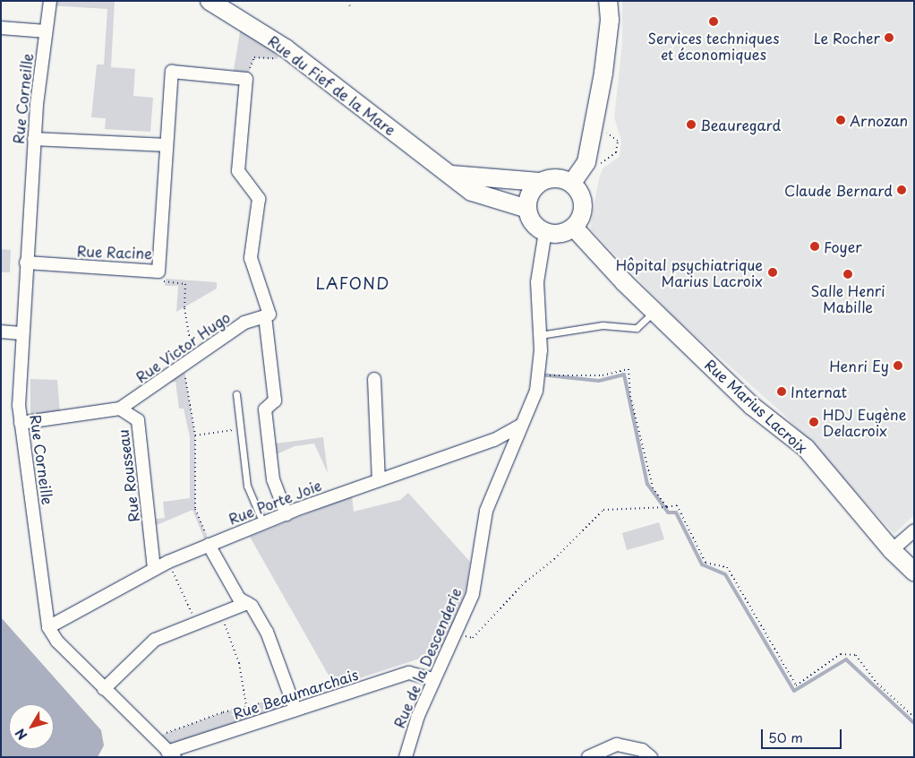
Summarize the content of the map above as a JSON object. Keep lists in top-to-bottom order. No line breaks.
{"streets":{"main road":["Rue du Fief de la Mare","Rue Marius Lacroix"],"street":["Rue Corneille","Rue Racine","Rue Victor Hugo","Rue Rousseau","Rue Porte Joie","Rue de la Descenderie","Rue Beaumarchais"]},"crossings":[["Rue du Fief de la Mare","Rue Marius Lacroix"],["Rue du Fief de la Mare","Rue de la Descenderie"],["Rue Corneille","Rue Racine"],["Rue Corneille","Rue Rousseau"],["Rue Corneille","Rue Porte Joie"],["Rue Victor Hugo","Rue Rousseau"],["Rue Marius Lacroix","Rue de la Descenderie"],["Rue Rousseau","Rue Porte Joie"],["Rue Porte Joie","Rue de la Descenderie"],["Rue de la Descenderie","Rue Beaumarchais"]],"districts":["LAFOND"],"places":["Services techniques et économiques","Le Rocher","Arnozan","Beauregard","Claude Bernard","Foyer","Hôpital psychiatrique Marius Lacroix","Salle Henri Mabille","Henri Ey","Internat","HDJ Eugène Delacroix"],"scale_bar":"50 m","north":"bottom left"}
